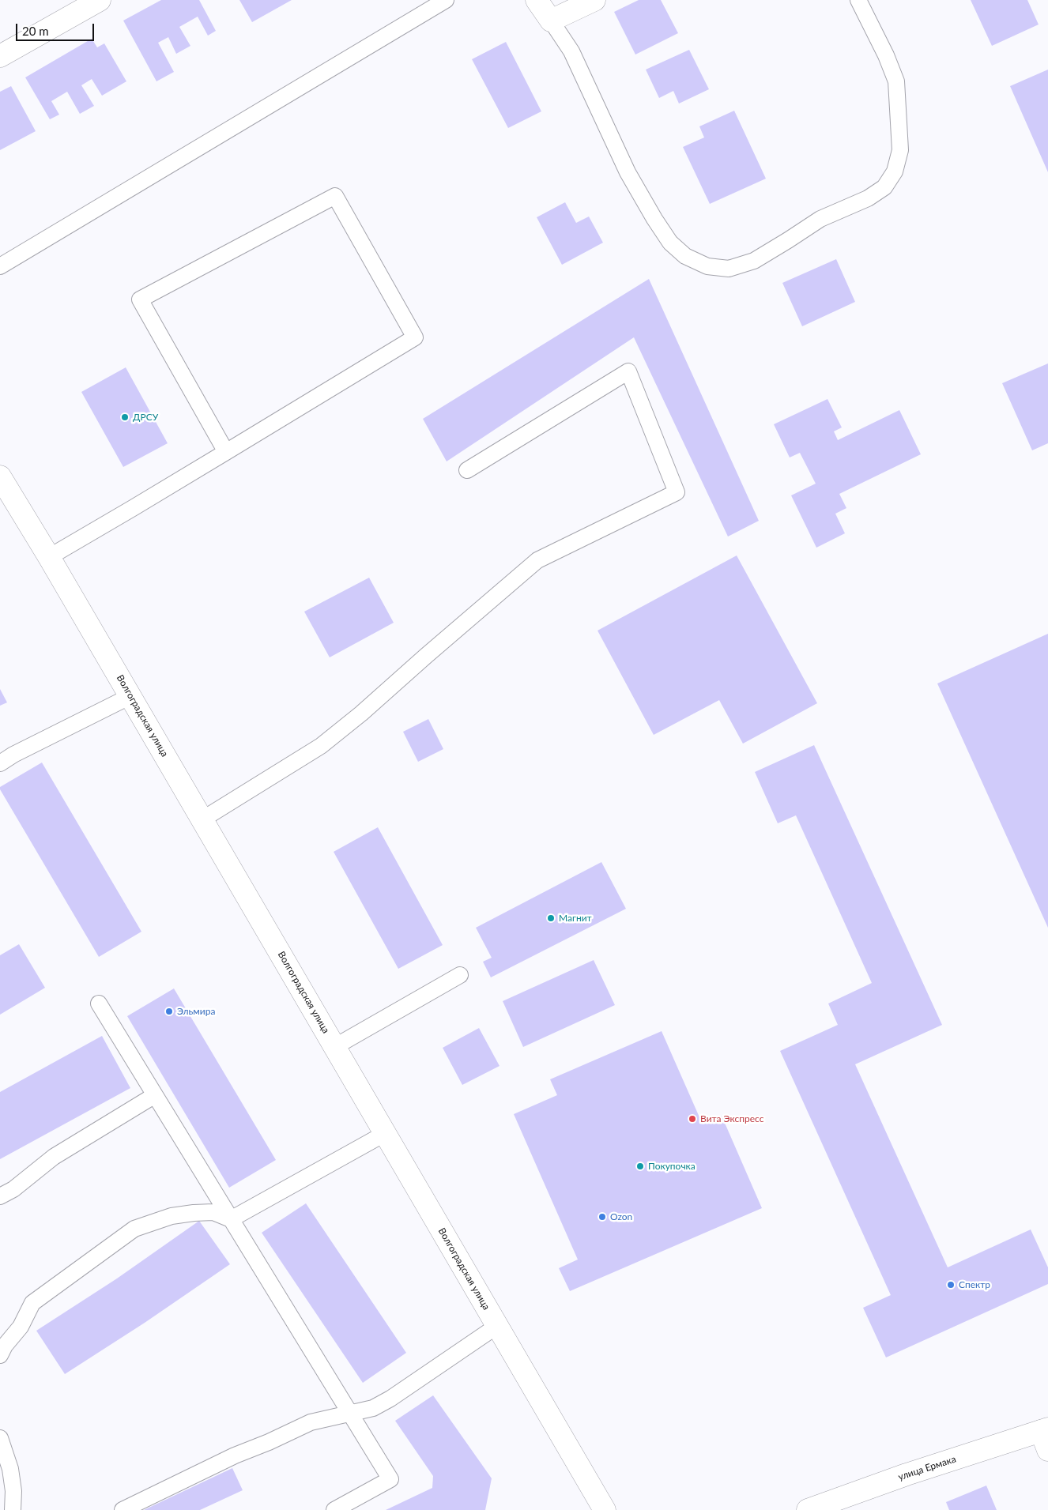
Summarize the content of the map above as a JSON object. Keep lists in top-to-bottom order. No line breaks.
{"streets":{"street":["Волгоградская улица","улица Ермака"]},"places":["ДРСУ","Магнит","Эльмира","Вита Экспресс","Покупочка","Ozon","Спектр"],"scale_bar":"20 m"}
